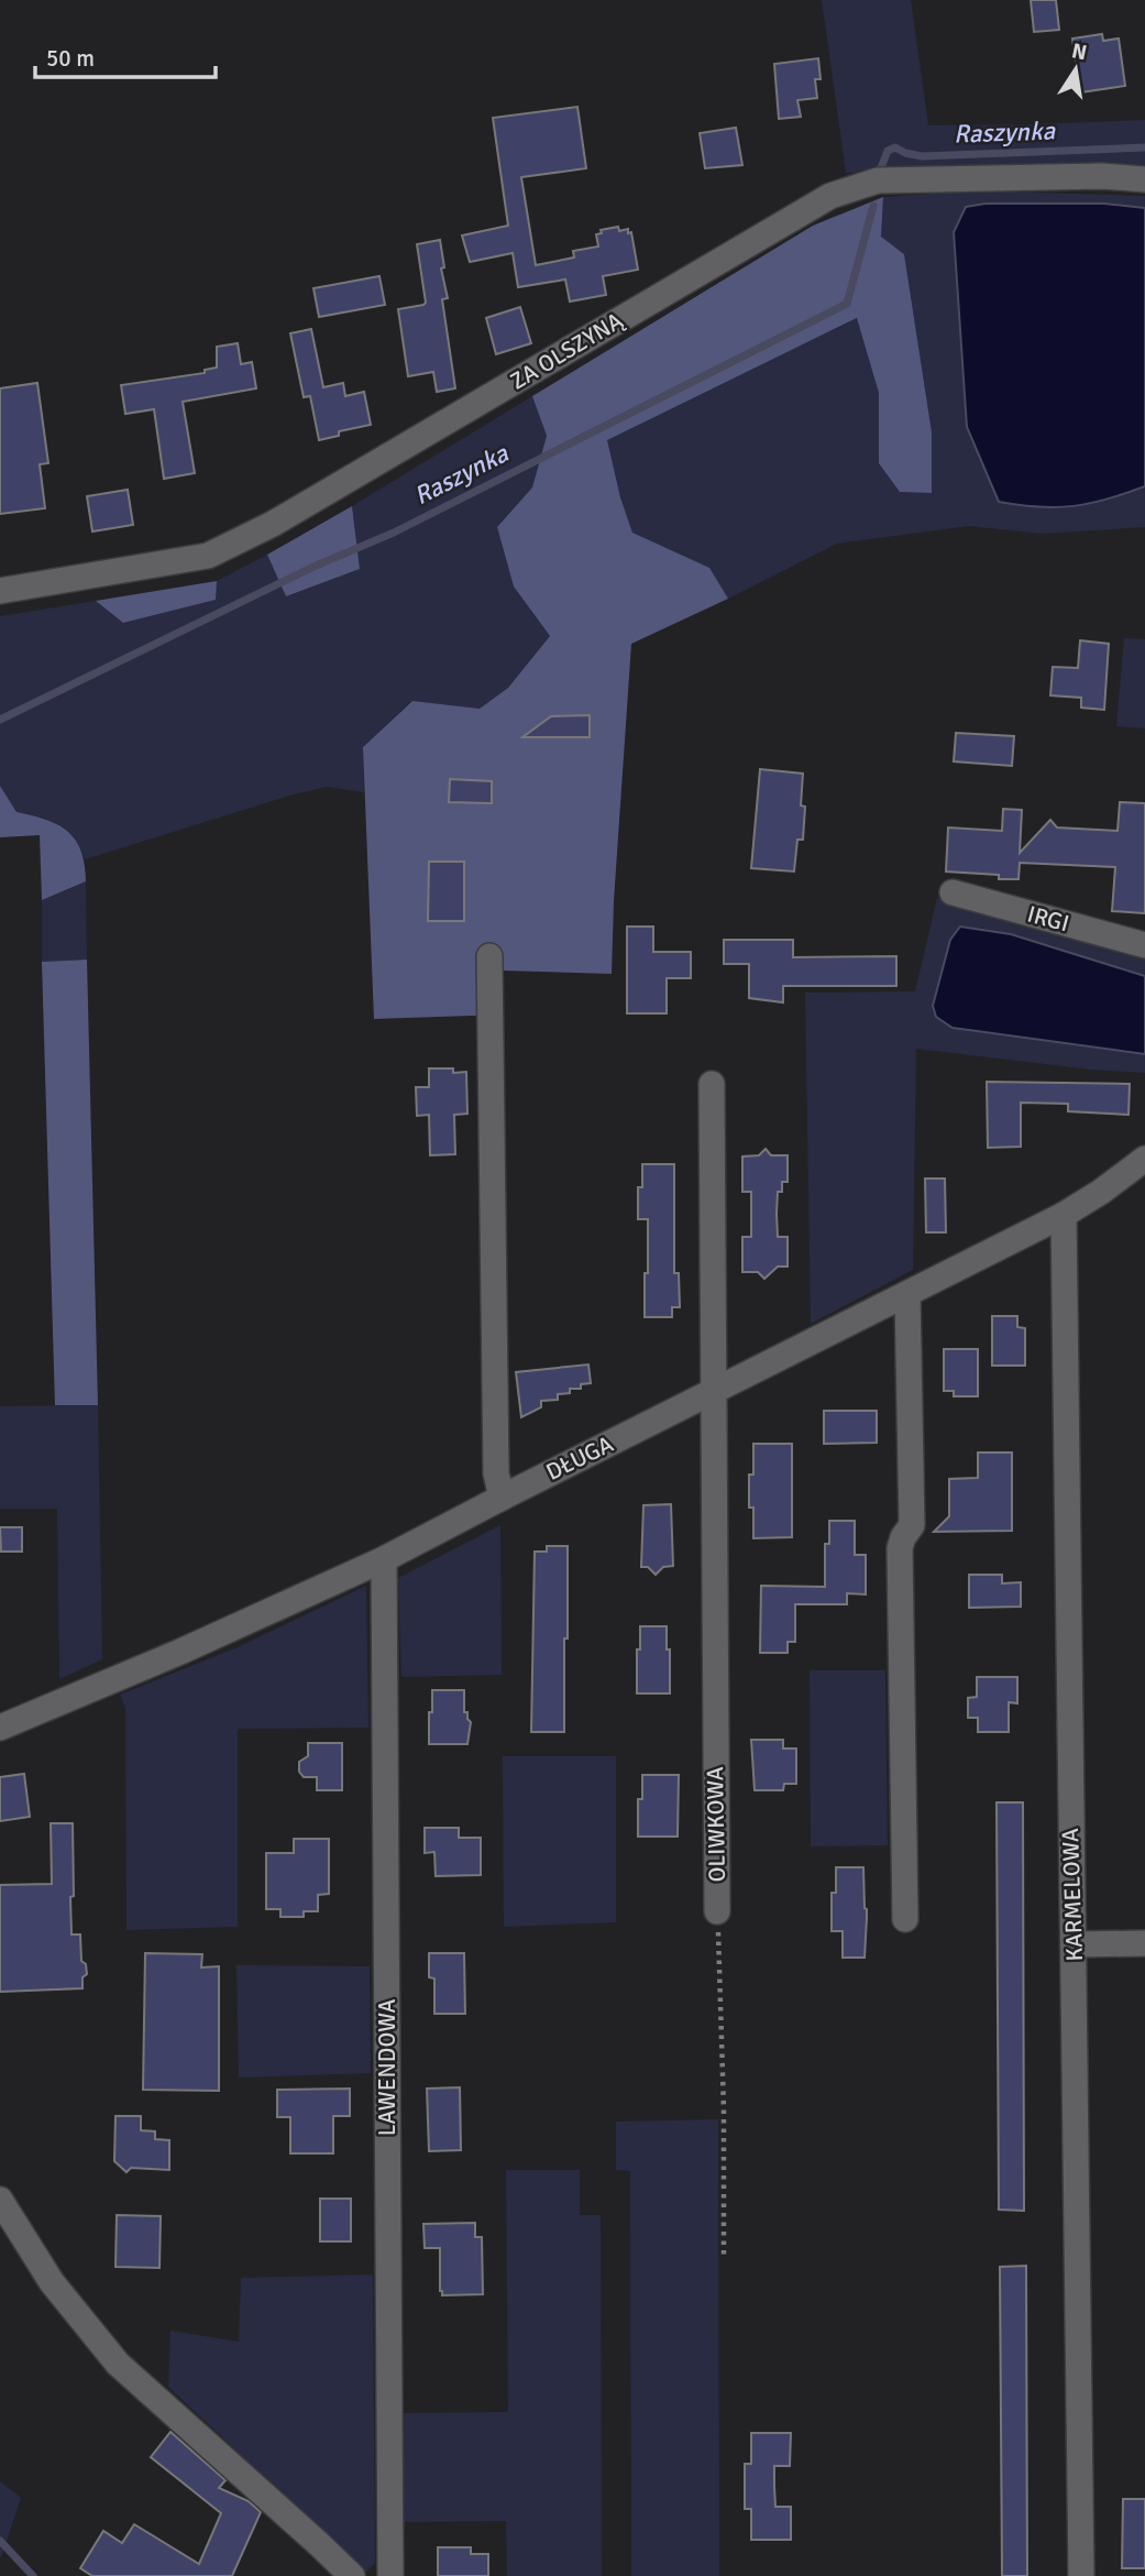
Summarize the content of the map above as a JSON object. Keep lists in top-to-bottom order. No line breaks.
{"streets":{"street":["ZA OLSZYNĄ","IRGI","DŁUGA","OLIWKOWA","KARMELOWA","LAWENDOWA"]},"crossings":[["DŁUGA","OLIWKOWA"],["DŁUGA","KARMELOWA"],["DŁUGA","LAWENDOWA"]],"water":["Raszynka"],"scale_bar":"50 m","north":"top"}
